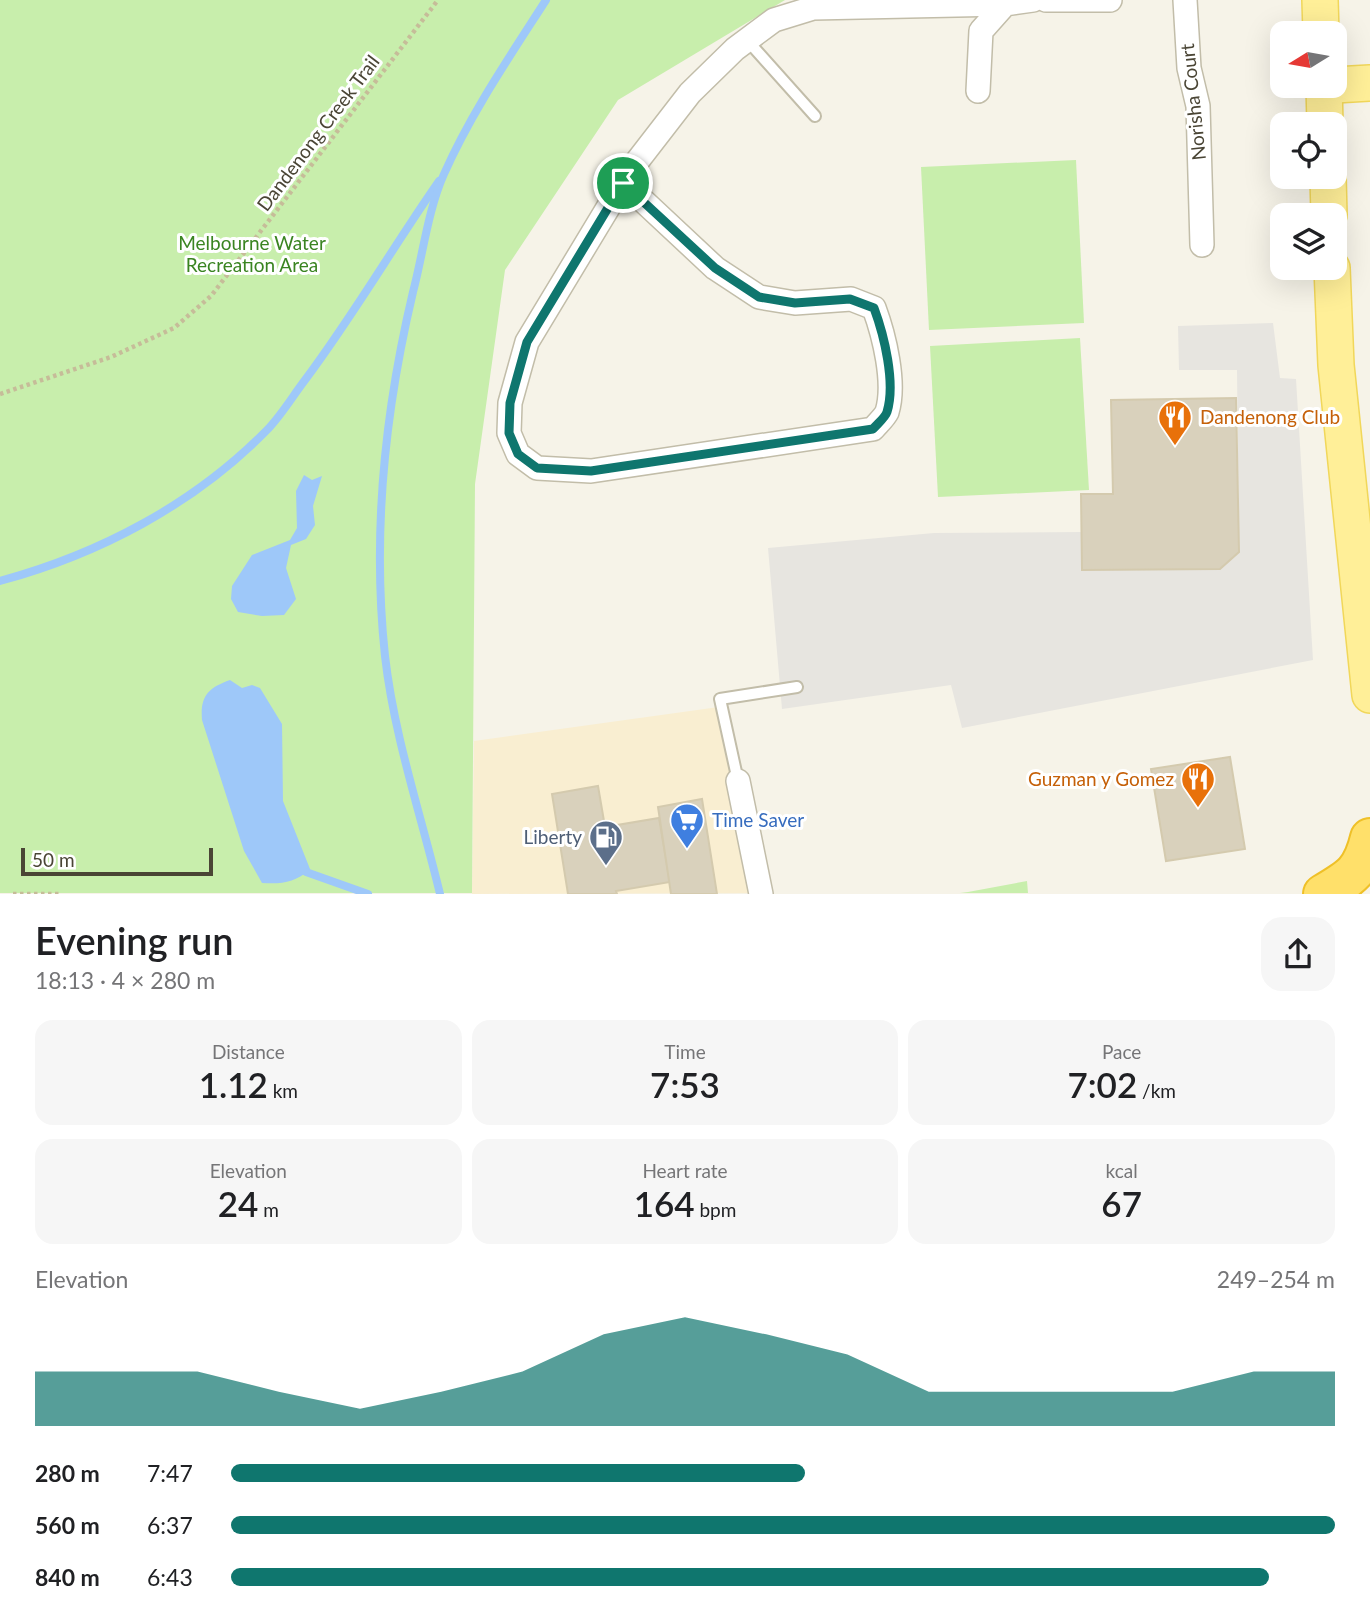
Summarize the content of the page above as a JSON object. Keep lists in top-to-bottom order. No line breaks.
{"streets":{"street":["Norisha Court"],"path":["Dandenong Creek Trail"]},"parks":["Melbourne Water Recreation Area"],"places":{"restaurant":["Dandenong Club","Guzman y Gomez"],"supermarket":["Time Saver"],"fuel station":["Liberty"]},"scale_bar":"50 m","north":"left","page":{"scale":"50 m","heading":["Evening run","18:13 · 4 × 280 m"],"stats":[["Distance","1.12 km"],["Time","7:53"],["Pace","7:02 /km"],["Elevation","24 m"],["Heart rate","164 bpm"],["kcal","67"]],"chart":["Elevation","249–254 m"],"list":[{"name":"280 m","note":"7:47"},{"name":"560 m","note":"6:37"},{"name":"840 m","note":"6:43"}]}}
